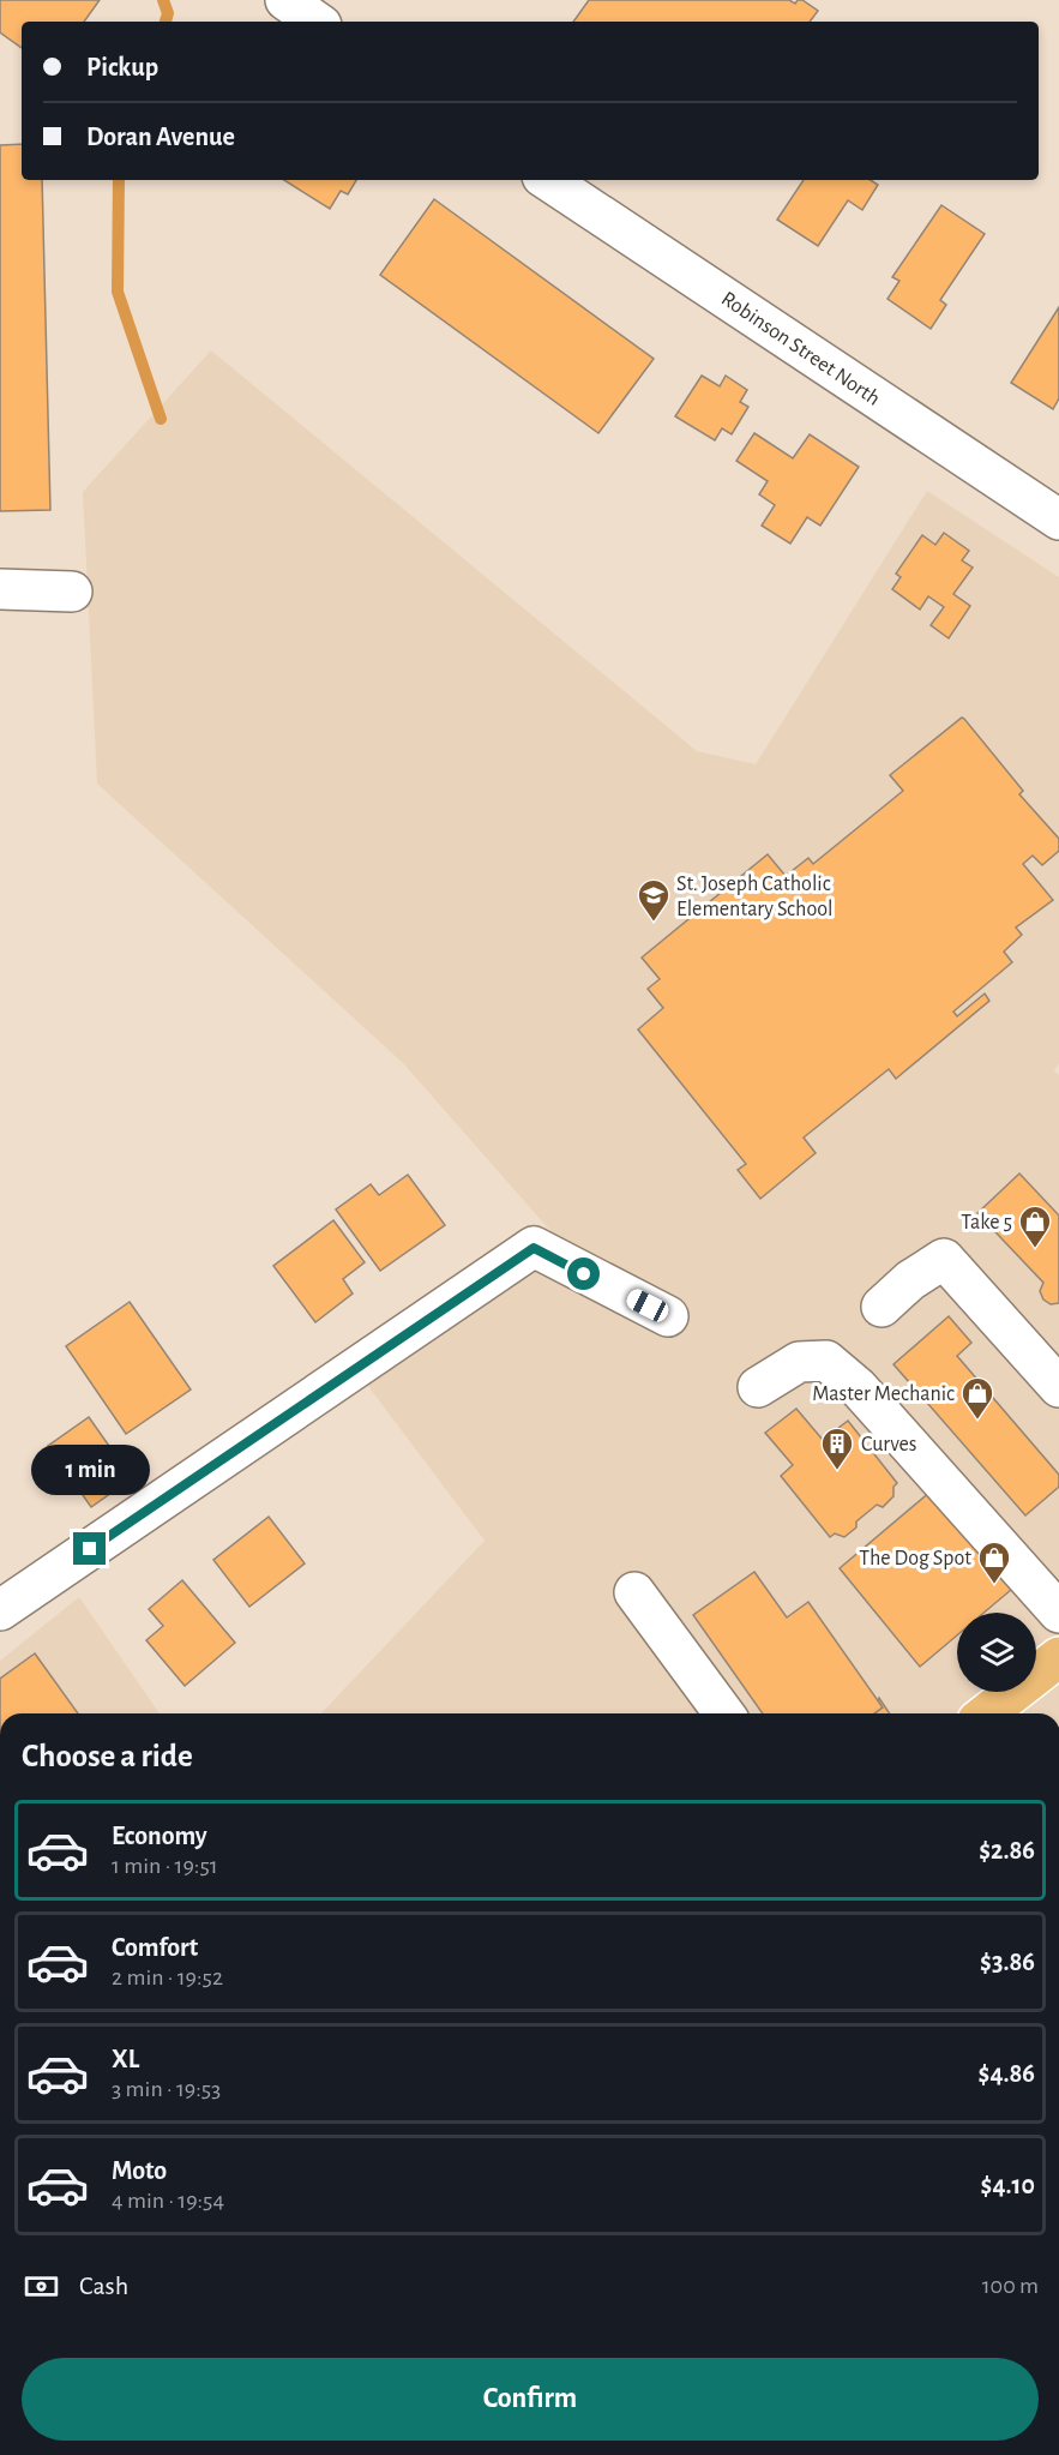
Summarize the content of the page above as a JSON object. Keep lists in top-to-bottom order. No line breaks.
{"streets":{"street":["Robinson Street North"]},"places":{"school or university":["St. Joseph Catholic Elementary School"],"shop":["Take 5","Master Mechanic","The Dog Spot"],"building":["Curves"]},"page":{"banner":["Pickup","Doran Avenue"],"bubble":"1 min","heading":"Choose a ride","list":[{"name":"Economy","note":"1 min · 19:51","value":"$2.86"},{"name":"Comfort","note":"2 min · 19:52","value":"$3.86"},{"name":"XL","note":"3 min · 19:53","value":"$4.86"},{"name":"Moto","note":"4 min · 19:54","value":"$4.10"}],"pay":["Cash","100 m"],"buttons":"Confirm"}}
